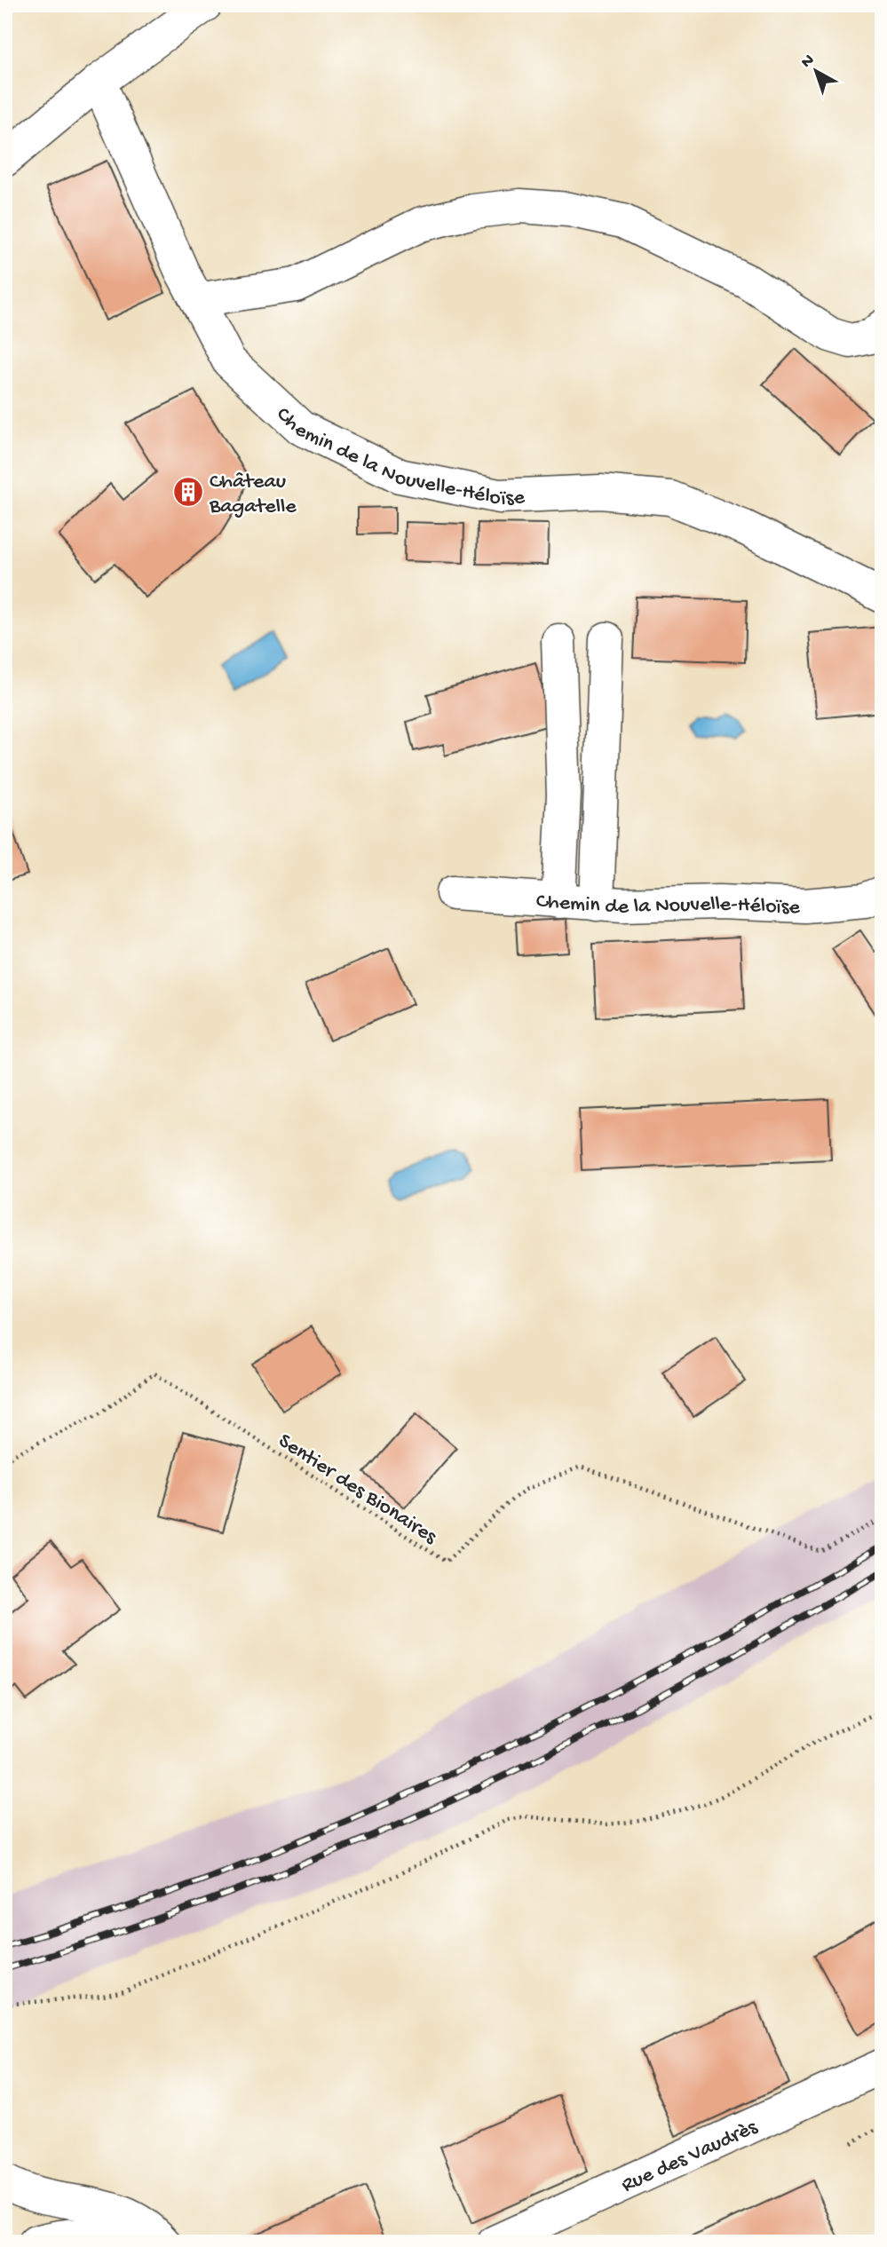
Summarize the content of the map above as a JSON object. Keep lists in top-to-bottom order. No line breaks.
{"streets":{"street":["Chemin de la Nouvelle-Héloïse","Rue des Vaudrès"],"path":["Sentier des Bionaires"]},"places":{"building":["Château Bagatelle"]},"north":"top left"}
